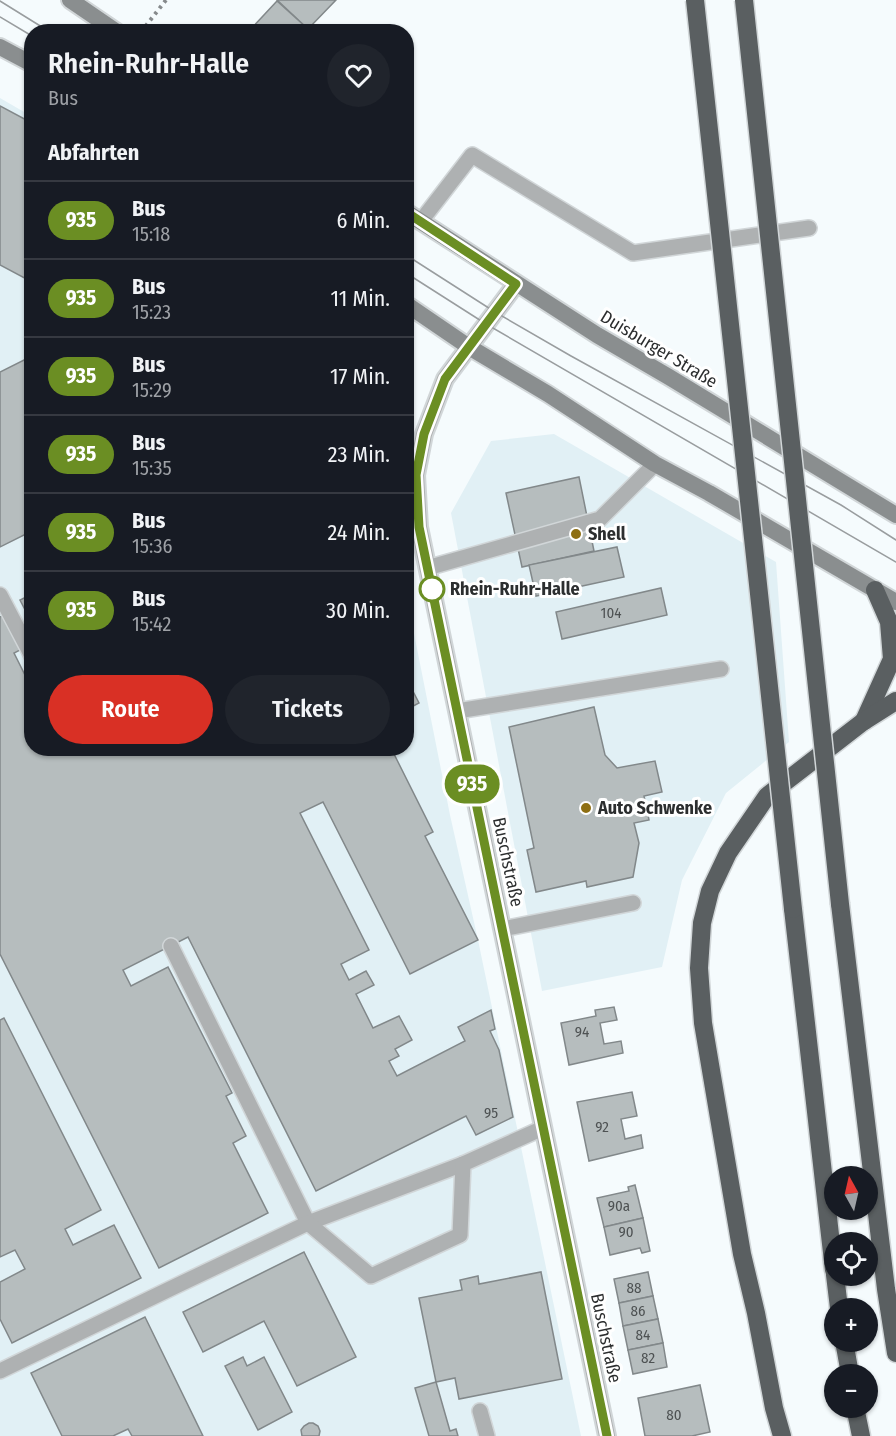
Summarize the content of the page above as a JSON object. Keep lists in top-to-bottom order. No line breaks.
{"streets":{"main road":["Duisburger Straße"],"street":["Buschstraße"]},"crossings":[["Duisburger Straße","Buschstraße"]],"places":["Shell","Rhein-Ruhr-Halle","Auto Schwenke"],"lines":["bus line 935"],"house_numbers":["104","94","95","92","90a","90","88","86","84","82","80"],"north":"top","page":{"on_map":"935","heading":[["Rhein-Ruhr-Halle","Bus"],"Abfahrten"],"list":[{"mark":"935","name":"Bus","note":"15:18","value":"6 Min."},{"mark":"935","name":"Bus","note":"15:23","value":"11 Min."},{"mark":"935","name":"Bus","note":"15:29","value":"17 Min."},{"mark":"935","name":"Bus","note":"15:35","value":"23 Min."},{"mark":"935","name":"Bus","note":"15:36","value":"24 Min."},{"mark":"935","name":"Bus","note":"15:42","value":"30 Min."}],"buttons":["Route","Tickets"],"map_buttons":["+","−"]}}
